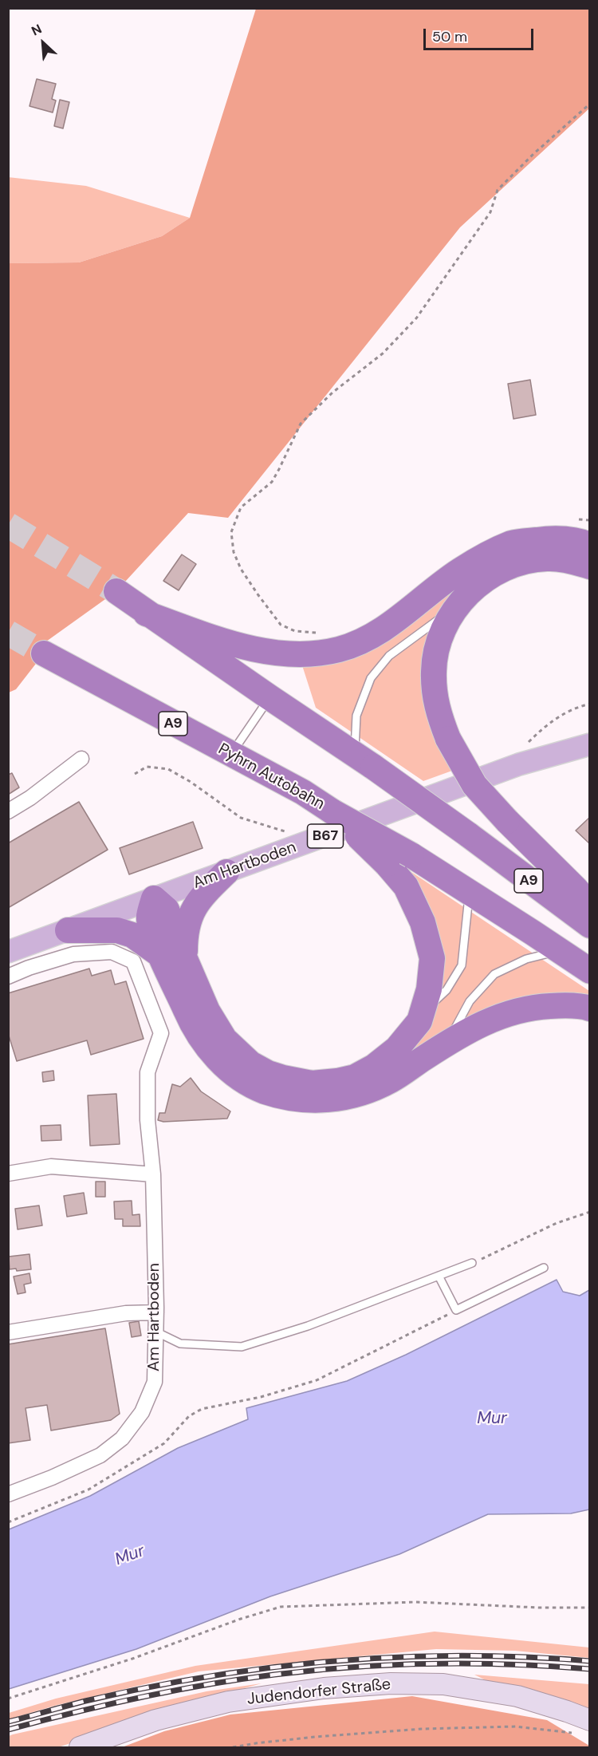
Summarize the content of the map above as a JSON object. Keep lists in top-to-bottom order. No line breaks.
{"streets":{"highway":["A9","Pyhrn Autobahn"],"main road":["B67","Am Hartboden","Judendorfer Straße"]},"water":["Mur"],"scale_bar":"50 m","north":"top left"}
